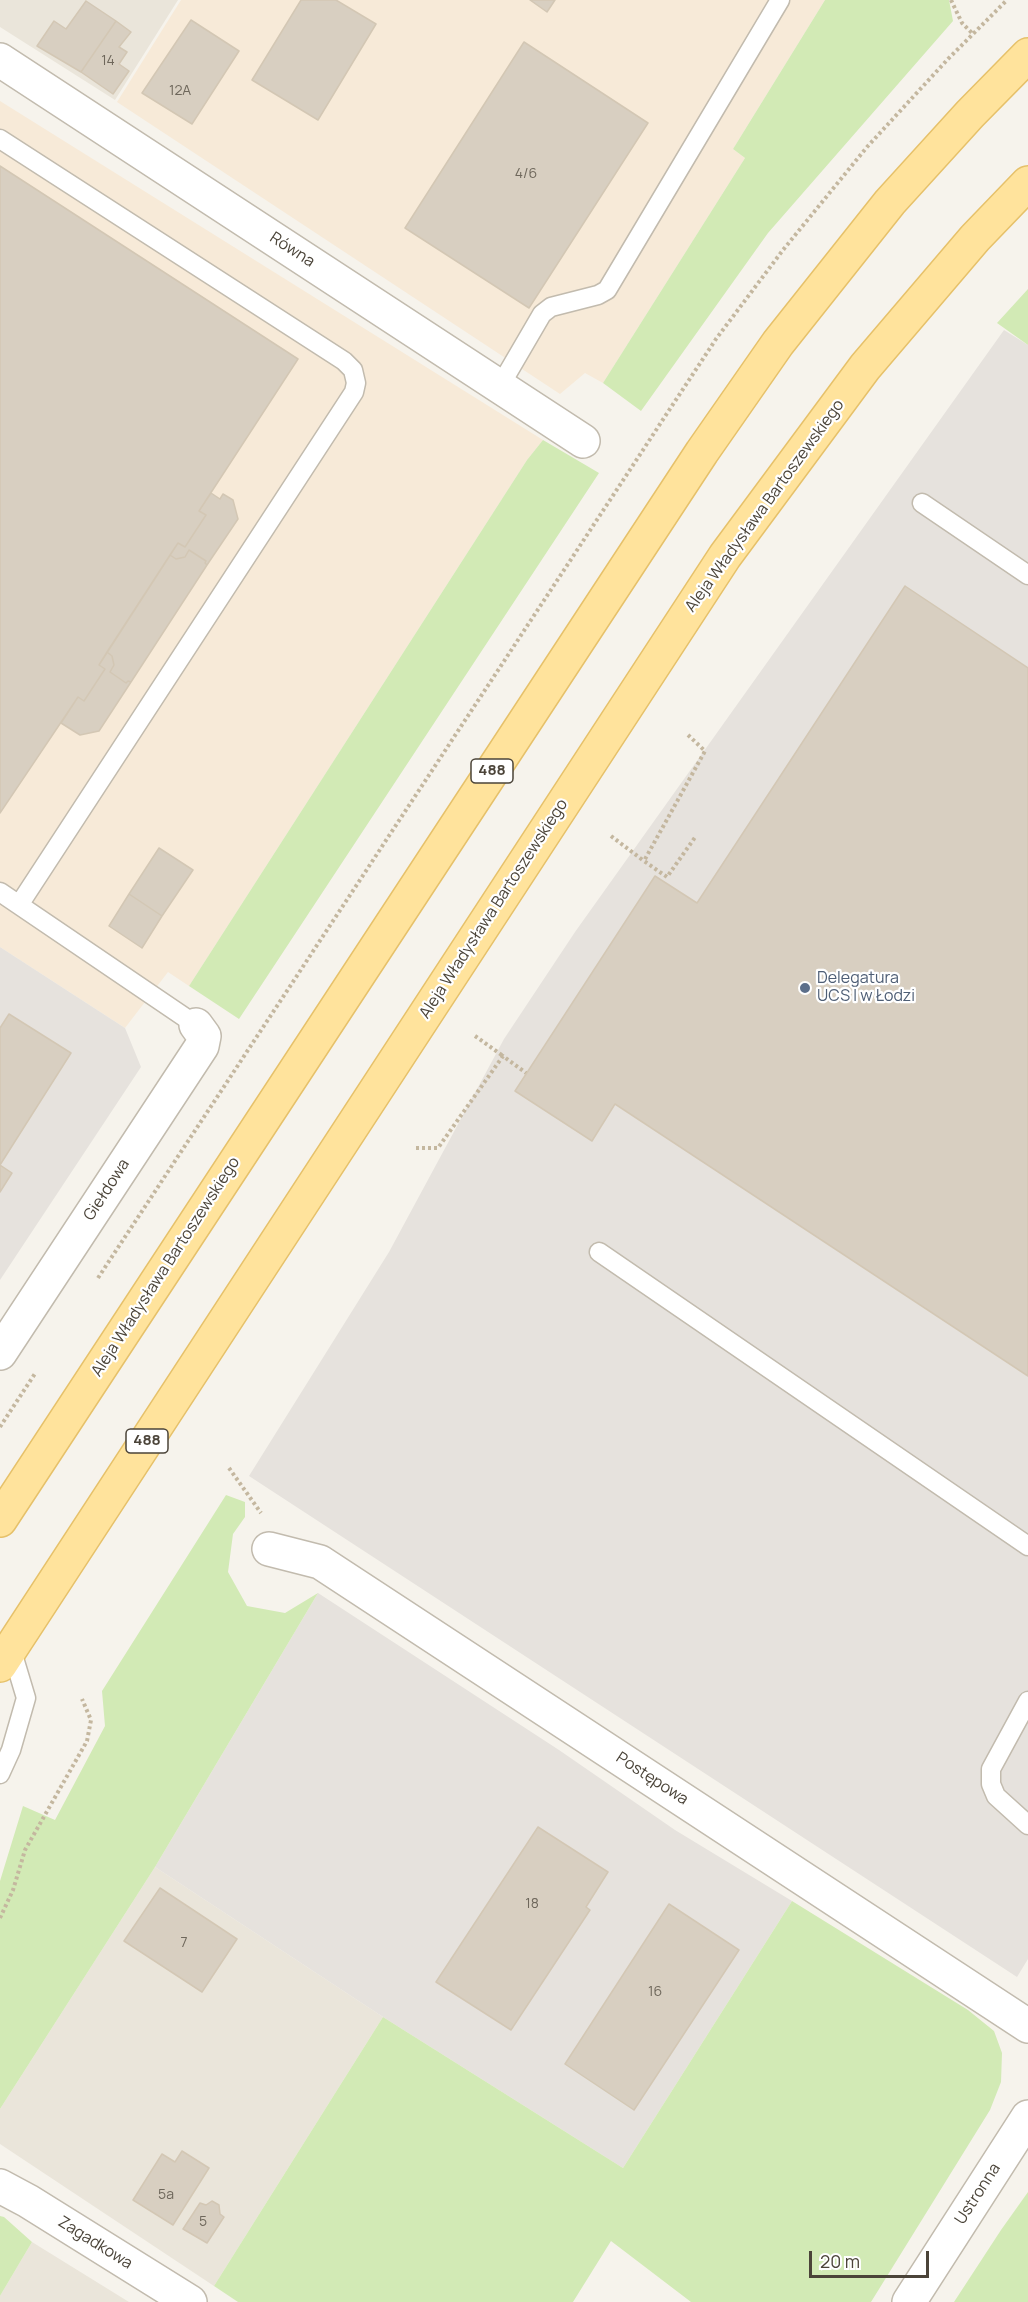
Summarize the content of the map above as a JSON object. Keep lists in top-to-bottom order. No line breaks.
{"streets":{"main road":["Aleja Władysława Bartoszewskiego","488"],"street":["Równa","Giełdowa","Postępowa","Ustronna","Zagadkowa"]},"places":["Delegatura UCS I w Łodzi"],"house_numbers":["14","12A","4/6","18","7","16","5a","5"],"scale_bar":"20 m"}
